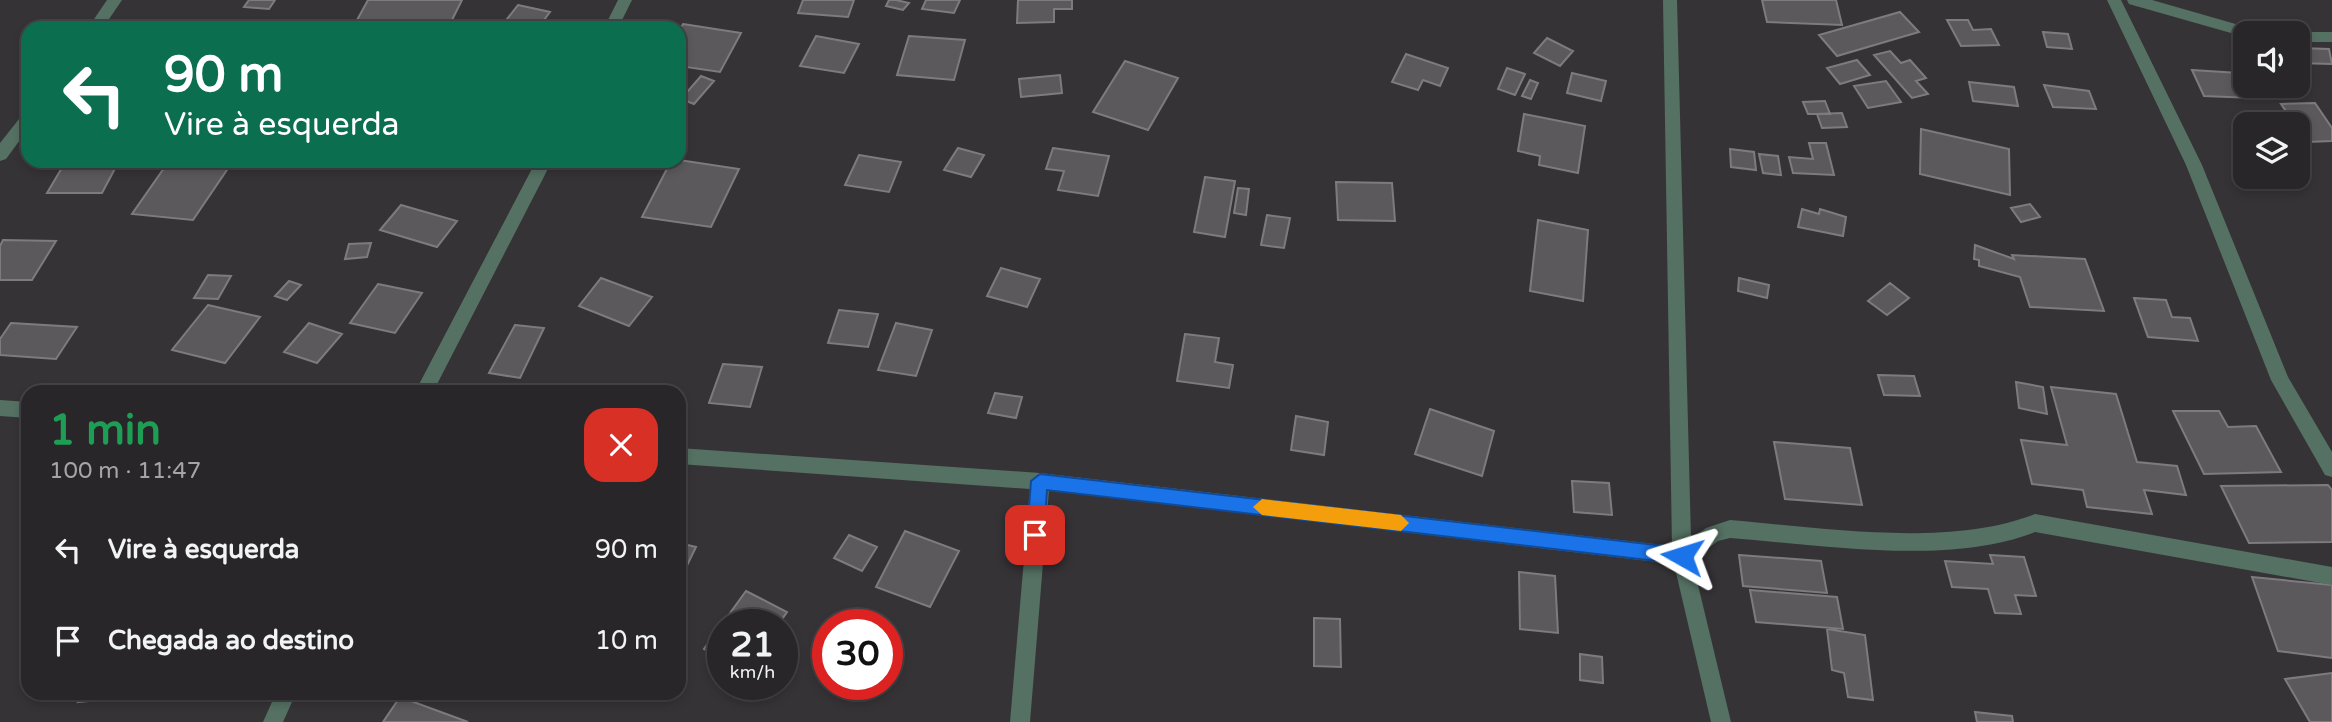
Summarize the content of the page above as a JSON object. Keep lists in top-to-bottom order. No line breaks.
{"page":{"turn":["90 m","Vire à esquerda"],"heading":["1 min","100 m · 11:47"],"list":[{"name":"Vire à esquerda","value":"90 m"},{"name":"Chegada ao destino","value":"10 m"}],"speed":"21 km/h","limit":"30"}}
